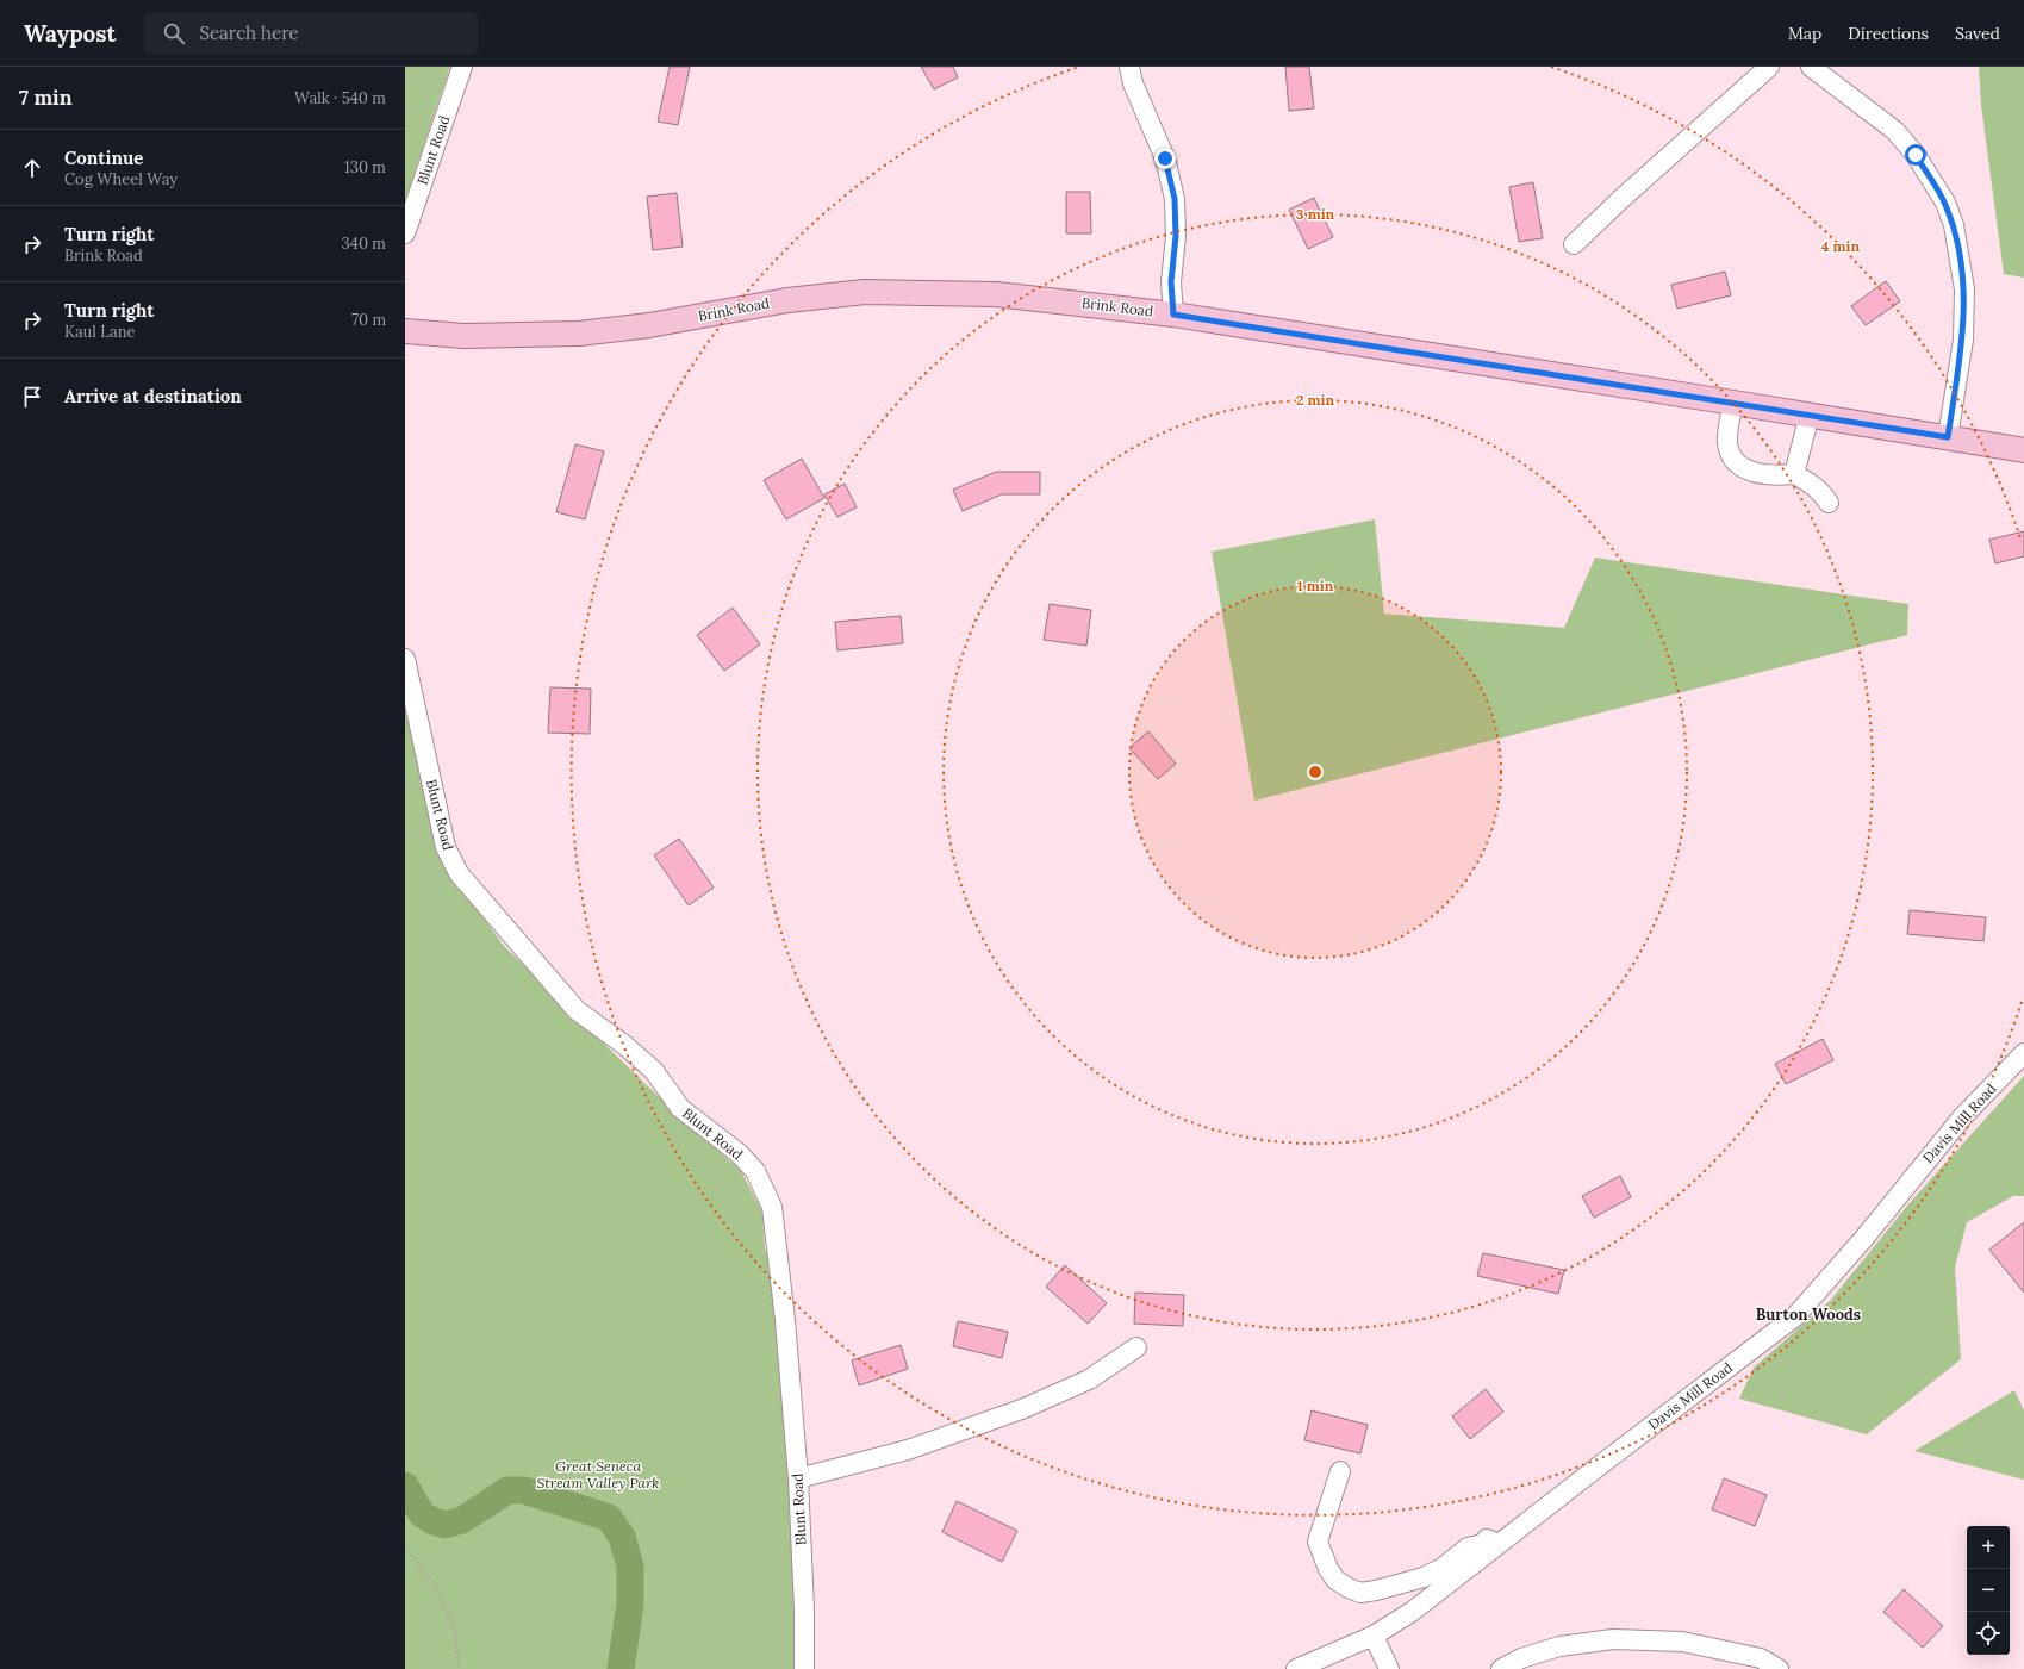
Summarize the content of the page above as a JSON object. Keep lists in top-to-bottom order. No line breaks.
{"streets":{"main road":["Brink Road"],"street":["Blunt Road","Davis Mill Road"]},"districts":["Burton Woods"],"parks":["Great Seneca Stream Valley Park"],"page":{"header":"Waypost","search":"Search here","nav":["Map","Directions","Saved"],"heading":["7 min","Walk · 540 m"],"list":[["Continue","Cog Wheel Way","130 m"],["Turn right","Brink Road","340 m"],["Turn right","Kaul Lane","70 m"],"Arrive at destination"],"map_buttons":["+","−"]},"rings":["3 min","4 min","2 min","1 min"]}
